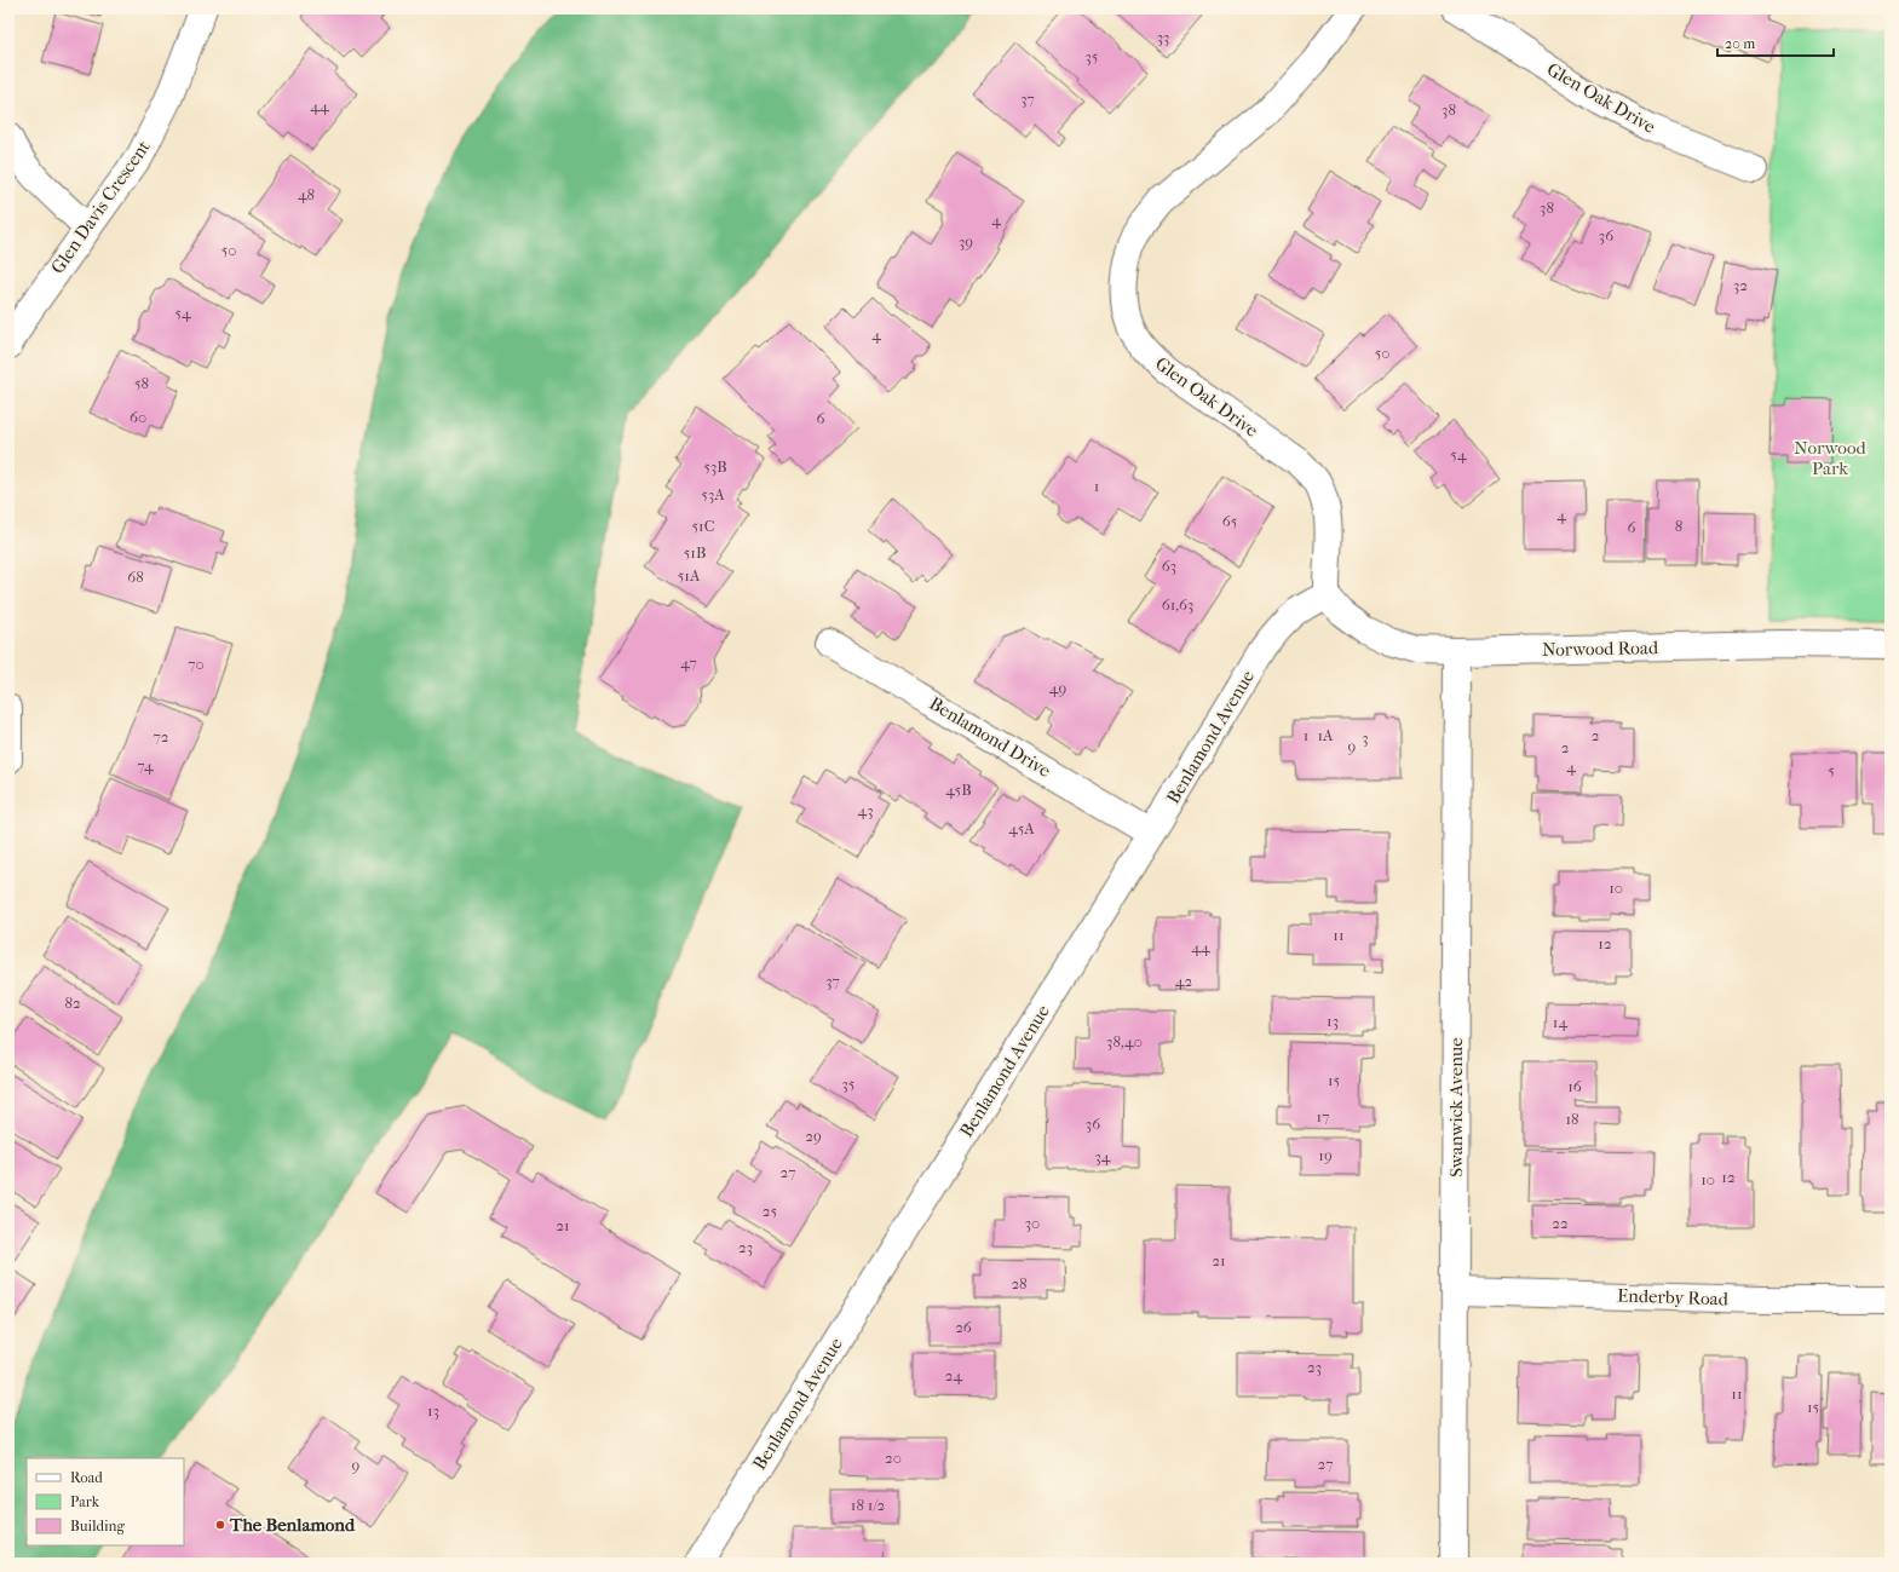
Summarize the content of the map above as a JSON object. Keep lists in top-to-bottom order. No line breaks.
{"streets":{"street":["Glen Oak Drive","Glen Davis Crescent","Norwood Road","Benlamond Drive","Benlamond Avenue","Swanwick Avenue","Enderby Road"]},"crossings":[["Glen Oak Drive","Norwood Road"],["Glen Oak Drive","Benlamond Avenue"],["Norwood Road","Benlamond Avenue"],["Norwood Road","Swanwick Avenue"],["Benlamond Drive","Benlamond Avenue"],["Swanwick Avenue","Enderby Road"]],"parks":["Norwood Park"],"places":["The Benlamond"],"house_numbers":["33","35","37","44","38","48","38","4","36","39","50","32","54","4","50","58","60","6","54","53B","1","53A","4","65","51C","8","6","51B","63","51A","68","61,63","47","70","49","1","1A","2","72","3","9","2","74","4","5","45B","43","45A","10","11","12","44","37","42","82","13","14","38,40","15","35","16","17","18","36","29","19","34","27","12","10","25","30","22","21","23","21","28","26","23","24","11","15","13","20","27","9","18 1/2"],"legend":["Road","Park","Building"],"scale_bar":"20 m"}
